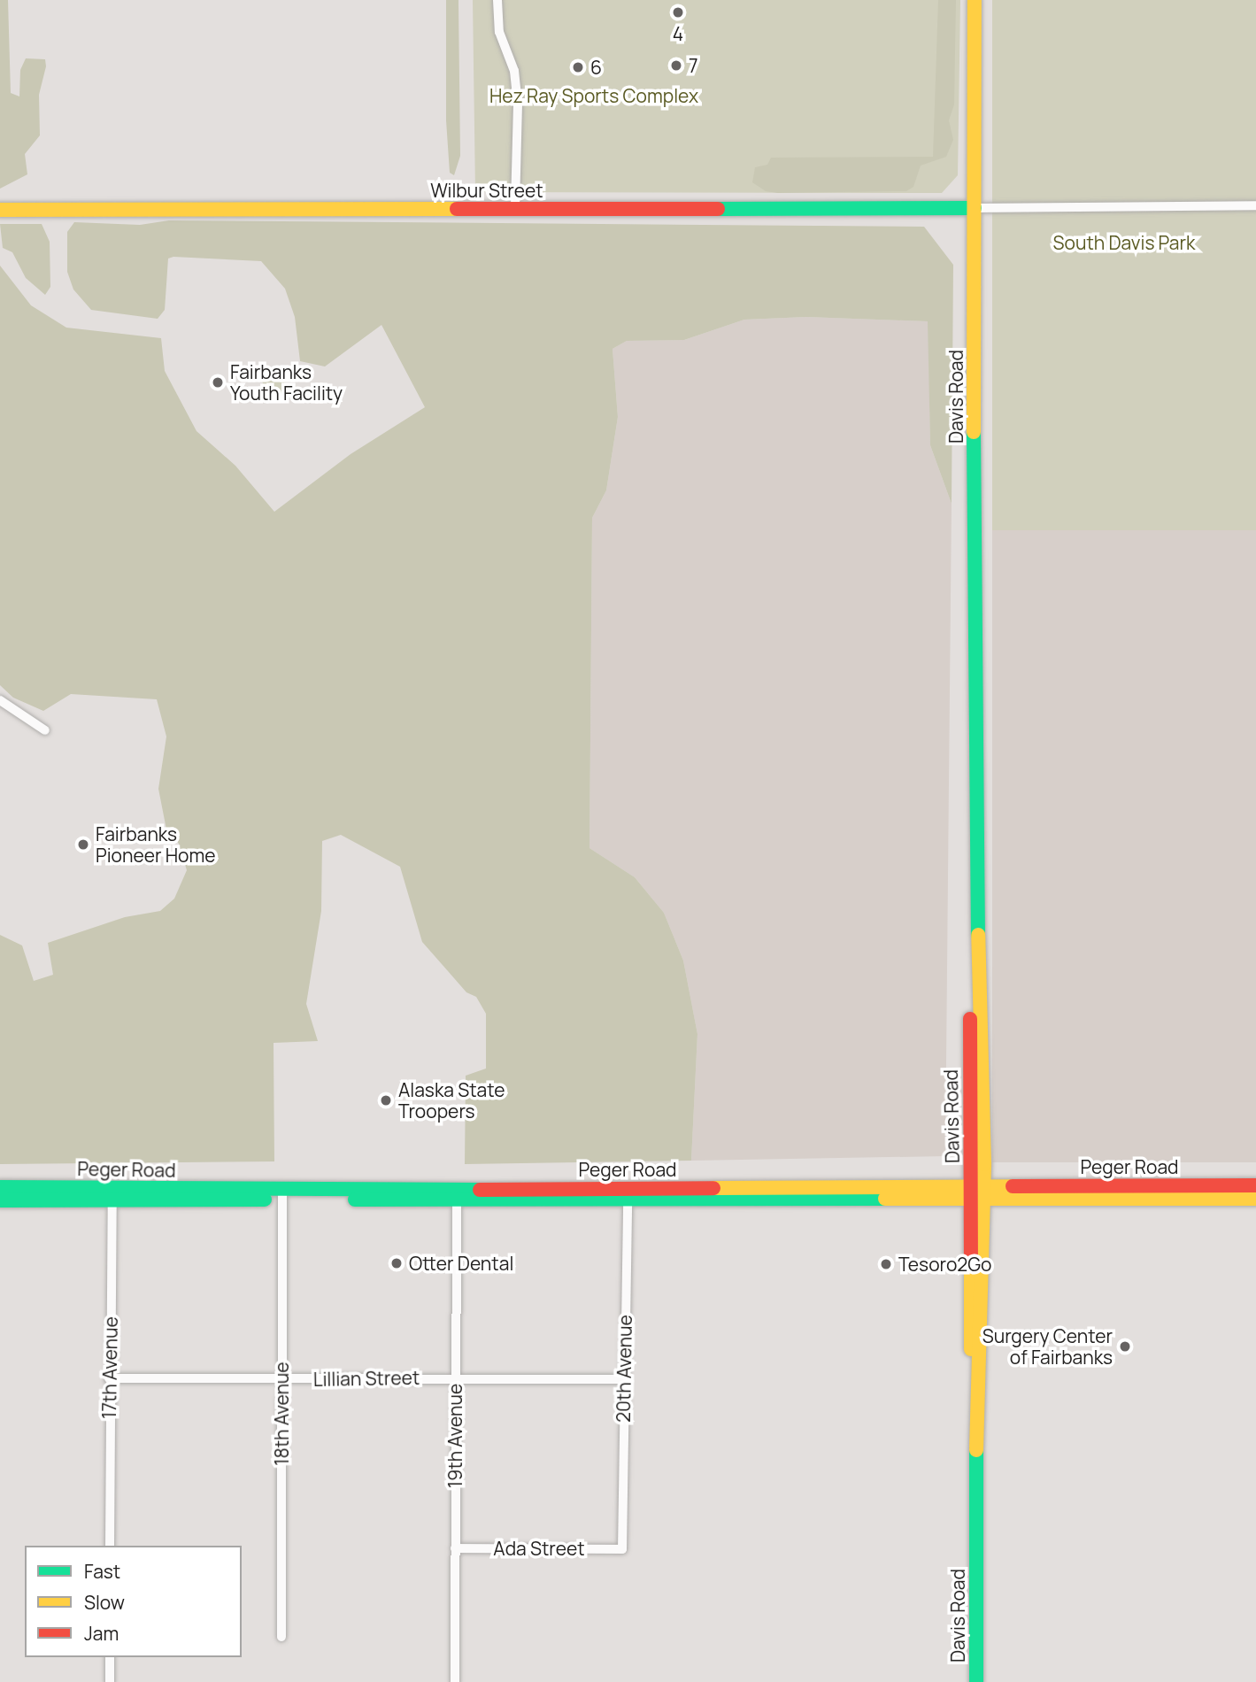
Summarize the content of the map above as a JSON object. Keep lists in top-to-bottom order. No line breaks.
{"streets":{"street":["Wilbur Street","Davis Road","Peger Road","17th Avenue","20th Avenue","Lillian Street","18th Avenue","19th Avenue","Ada Street"]},"crossings":[["Wilbur Street","Davis Road"],["Davis Road","Peger Road"],["Peger Road","17th Avenue"],["Peger Road","20th Avenue"],["Peger Road","18th Avenue"],["Peger Road","19th Avenue"],["17th Avenue","Lillian Street"],["20th Avenue","Lillian Street"],["20th Avenue","Ada Street"],["Lillian Street","18th Avenue"],["Lillian Street","19th Avenue"],["19th Avenue","Ada Street"]],"parks":["Hez Ray Sports Complex","South Davis Park"],"places":["4","7","6","Fairbanks Youth Facility","Fairbanks Pioneer Home","Alaska State Troopers","Otter Dental","Tesoro2Go","Surgery Center of Fairbanks"],"legend":["Fast","Slow","Jam"]}
